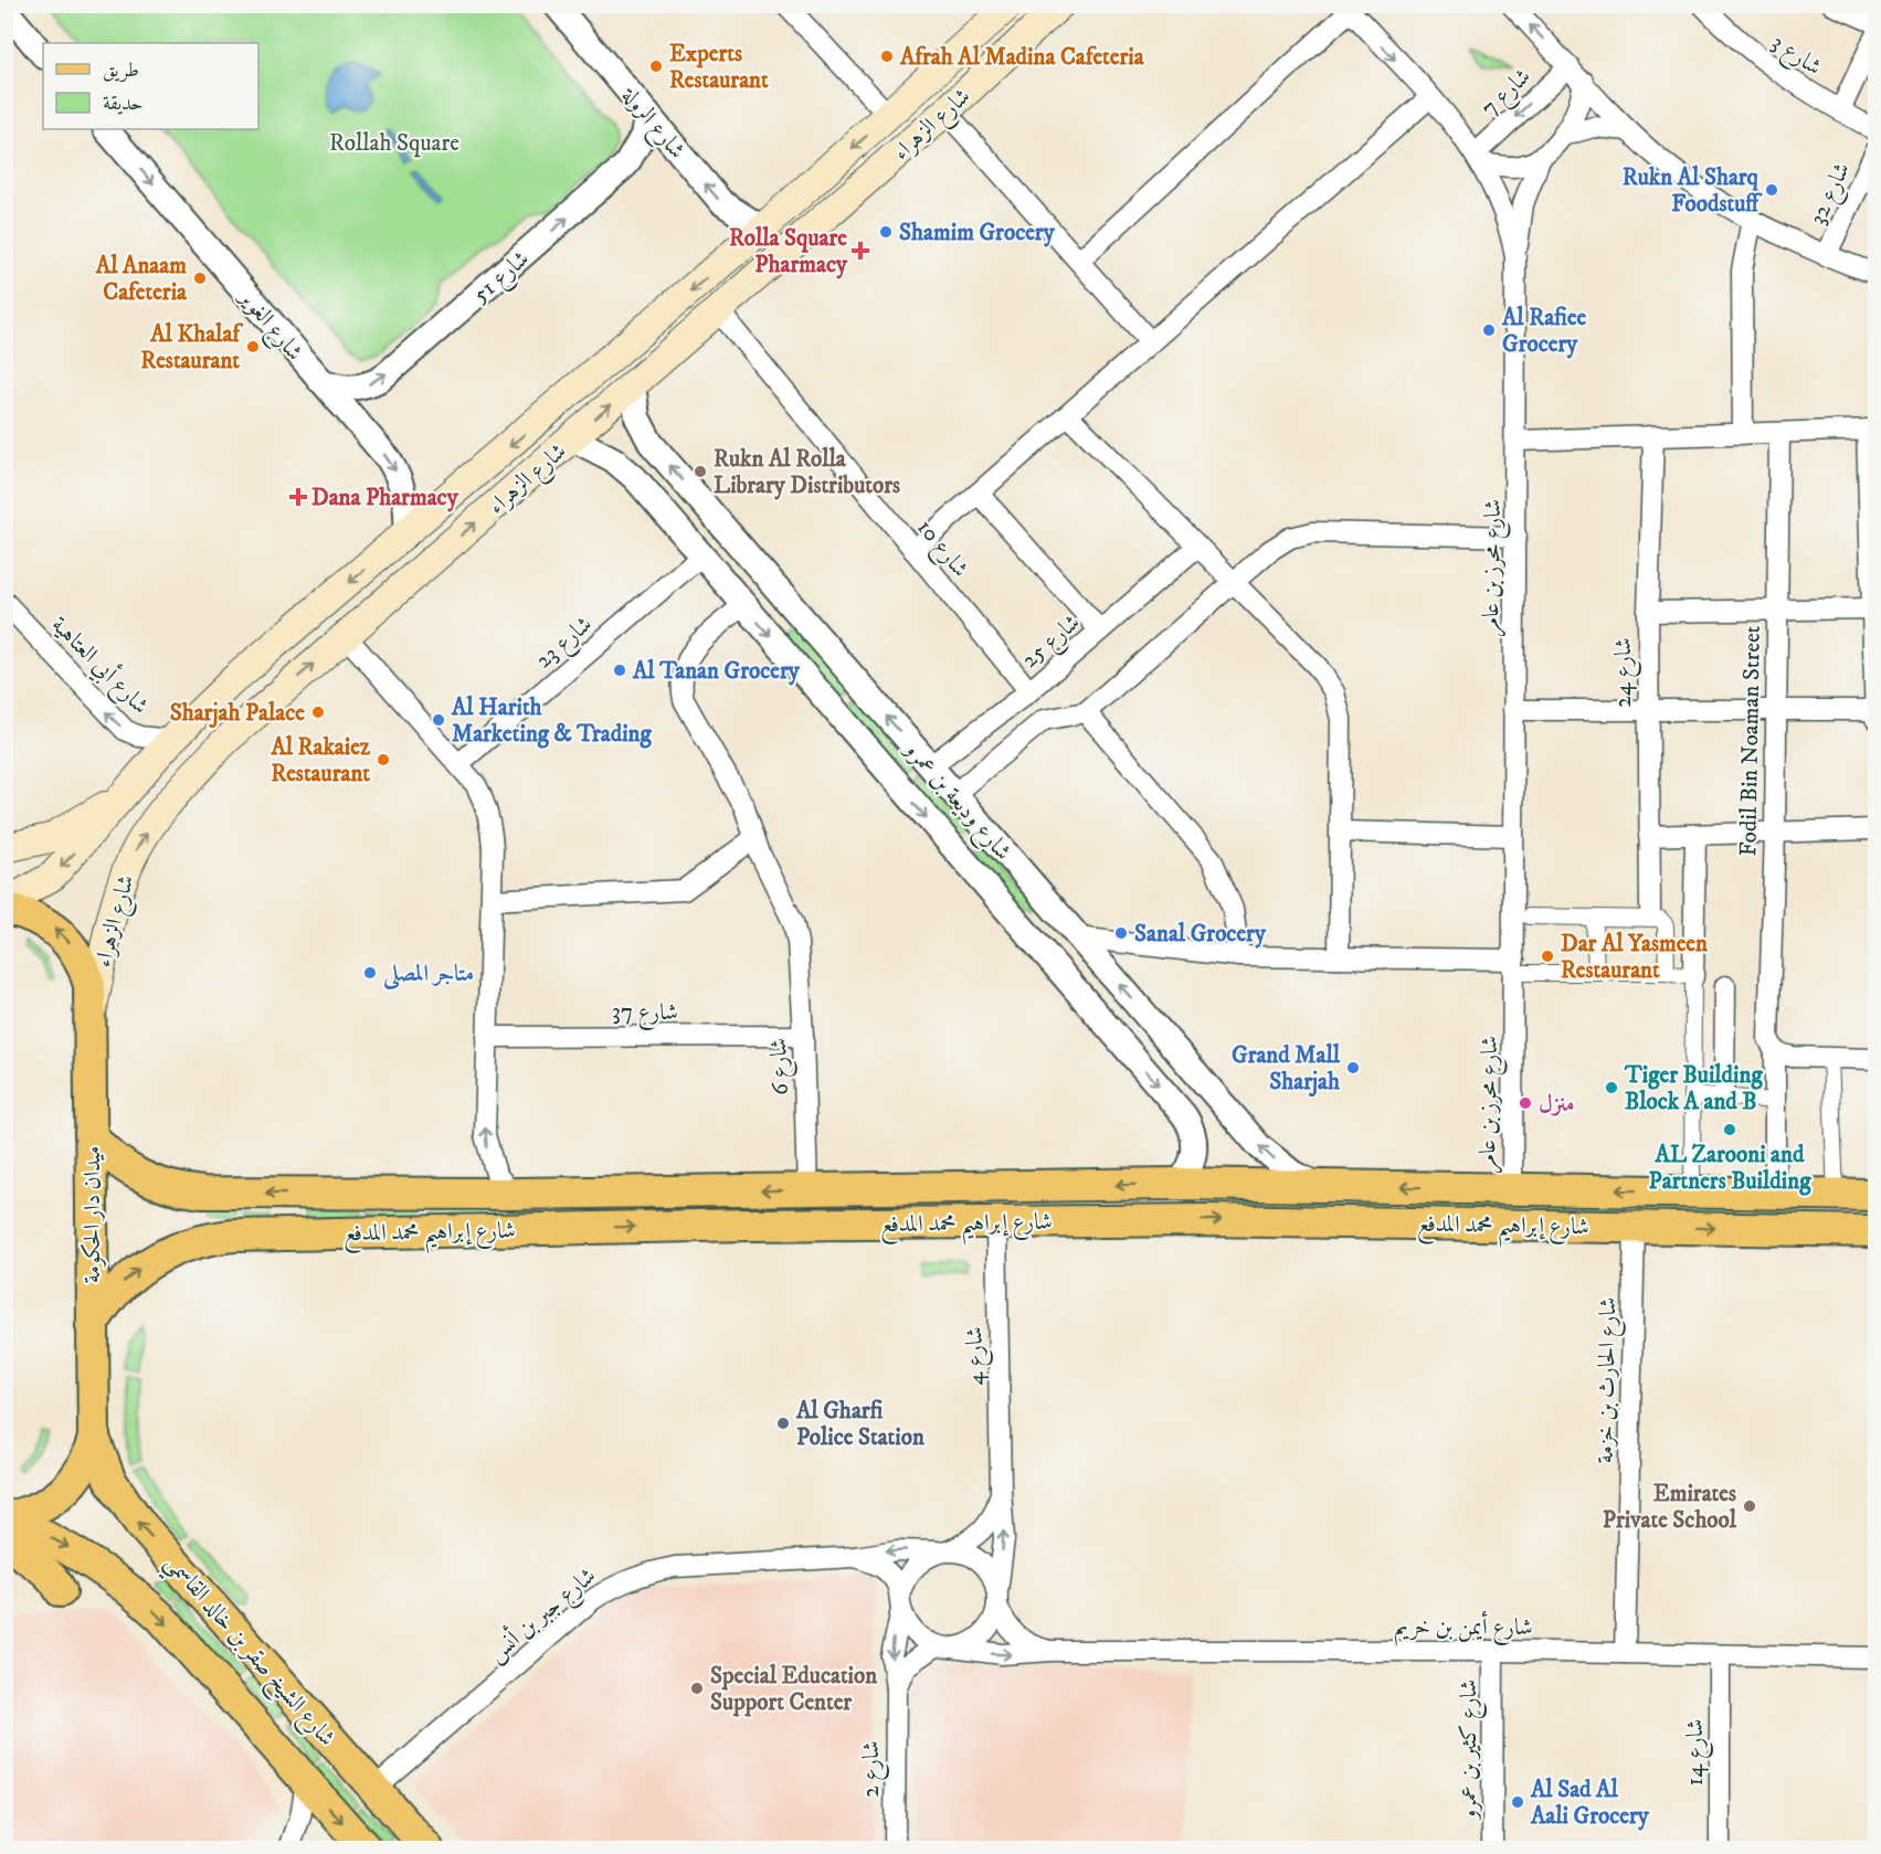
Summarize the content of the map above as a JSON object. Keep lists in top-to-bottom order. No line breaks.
{"streets":{"main road":["شارع الزهراء","ميدان دار الحكومة","شارع إبراهيم محمد المدفع","شارع الشيخ صقر بن خالد القاسمي"],"street":["شارع 3","شارع 7","شارع الرولة","شارع 32","شارع 51","شارع الغوير","شارع 10","شارع محرز بن عامر","شارع 25","شارع 23","شارع أبي العتاهية","شارع 24","Fodil Bin Noaman Street","شارع وديعة بن عمرو","شارع 37","شارع 6","شارع 4","شارع الحارث بن خزمة","شارع جبر بن أنس","شارع أيمن بن خريم","شارع كثير بن عمرو","شارع 14","شارع 2"]},"crossings":[["شارع 7","شارع محرز بن عامر"],["شارع الرولة","شارع الزهراء"],["شارع الرولة","شارع 51"],["شارع الزهراء","شارع الغوير"],["شارع الزهراء","شارع 10"],["شارع الزهراء","شارع أبي العتاهية"],["شارع الزهراء","شارع وديعة بن عمرو"],["شارع الزهراء","ميدان دار الحكومة"],["شارع 51","شارع الغوير"],["شارع 10","شارع 25"],["شارع محرز بن عامر","شارع إبراهيم محمد المدفع"],["شارع 25","شارع وديعة بن عمرو"],["شارع 23","شارع وديعة بن عمرو"],["Fodil Bin Noaman Street","شارع إبراهيم محمد المدفع"],["شارع وديعة بن عمرو","شارع 6"],["شارع وديعة بن عمرو","شارع إبراهيم محمد المدفع"],["شارع 37","شارع 6"],["شارع 6","شارع إبراهيم محمد المدفع"],["ميدان دار الحكومة","شارع إبراهيم محمد المدفع"],["ميدان دار الحكومة","شارع الشيخ صقر بن خالد القاسمي"],["شارع إبراهيم محمد المدفع","شارع 4"],["شارع إبراهيم محمد المدفع","شارع الحارث بن خزمة"],["شارع 4","شارع جبر بن أنس"],["شارع 4","شارع أيمن بن خريم"],["شارع 4","شارع 2"],["شارع الحارث بن خزمة","شارع أيمن بن خريم"],["شارع جبر بن أنس","شارع أيمن بن خريم"],["شارع جبر بن أنس","شارع الشيخ صقر بن خالد القاسمي"],["شارع جبر بن أنس","شارع 2"],["شارع أيمن بن خريم","شارع كثير بن عمرو"],["شارع أيمن بن خريم","شارع 14"],["شارع أيمن بن خريم","شارع 2"]],"one_way":["شارع 51","شارع الغوير","شارع أبي العتاهية","شارع 2"],"parks":["Rollah Square"],"places":{"other":["Afrah Al Madina Cafeteria","Experts Restaurant","Rukn Al Sharq Foodstuff","Shamim Grocery","Al Anaam Cafeteria","Al Rafiee Grocery","Al Khalaf Restaurant","Rukn Al Rolla Library Distributors","Al Tanan Grocery","Sharjah Palace","Al Harith Marketing & Trading","Al Rakaiez Restaurant","Sanal Grocery","Dar Al Yasmeen Restaurant","متاجر المصلى","Grand Mall Sharjah","Tiger Building Block A and B","منزل","AL Zarooni and Partners Building","Al Gharfi Police Station","Emirates Private School","Special Education Support Center","Al Sad Al Aali Grocery"],"health":["Rolla Square Pharmacy","Dana Pharmacy"]},"legend":["طريق","حديقة"]}
